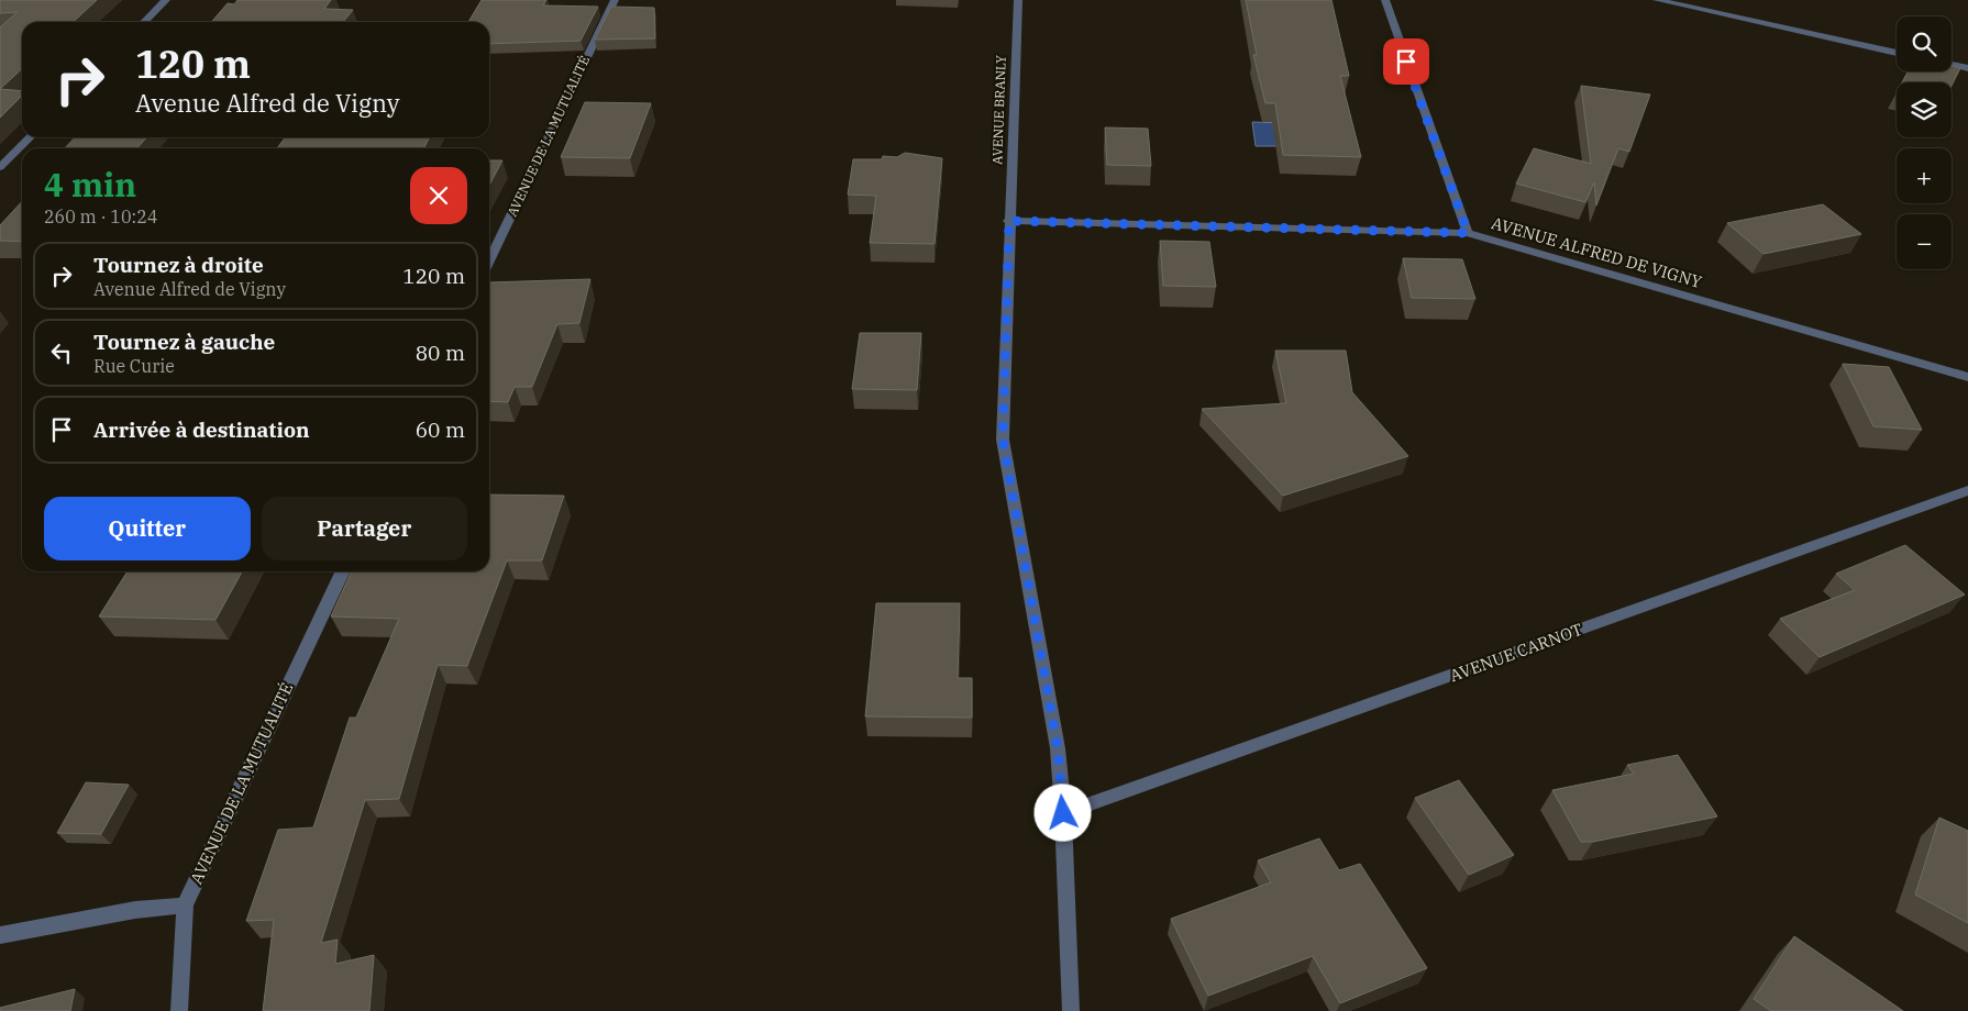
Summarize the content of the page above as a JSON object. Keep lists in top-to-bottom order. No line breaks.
{"streets":{"street":["AVENUE BRANLY","AVENUE DE LA MUTUALITÉ","AVENUE ALFRED DE VIGNY","AVENUE CARNOT"]},"crossings":[["AVENUE BRANLY","AVENUE ALFRED DE VIGNY"],["AVENUE BRANLY","AVENUE CARNOT"]],"page":{"map_buttons":["+","−"],"turn":["120 m","Avenue Alfred de Vigny"],"heading":["4 min","260 m · 10:24"],"list":[{"name":"Tournez à droite","note":"Avenue Alfred de Vigny","value":"120 m"},{"name":"Tournez à gauche","note":"Rue Curie","value":"80 m"},{"name":"Arrivée à destination","value":"60 m"}],"buttons":["Quitter","Partager"]}}
